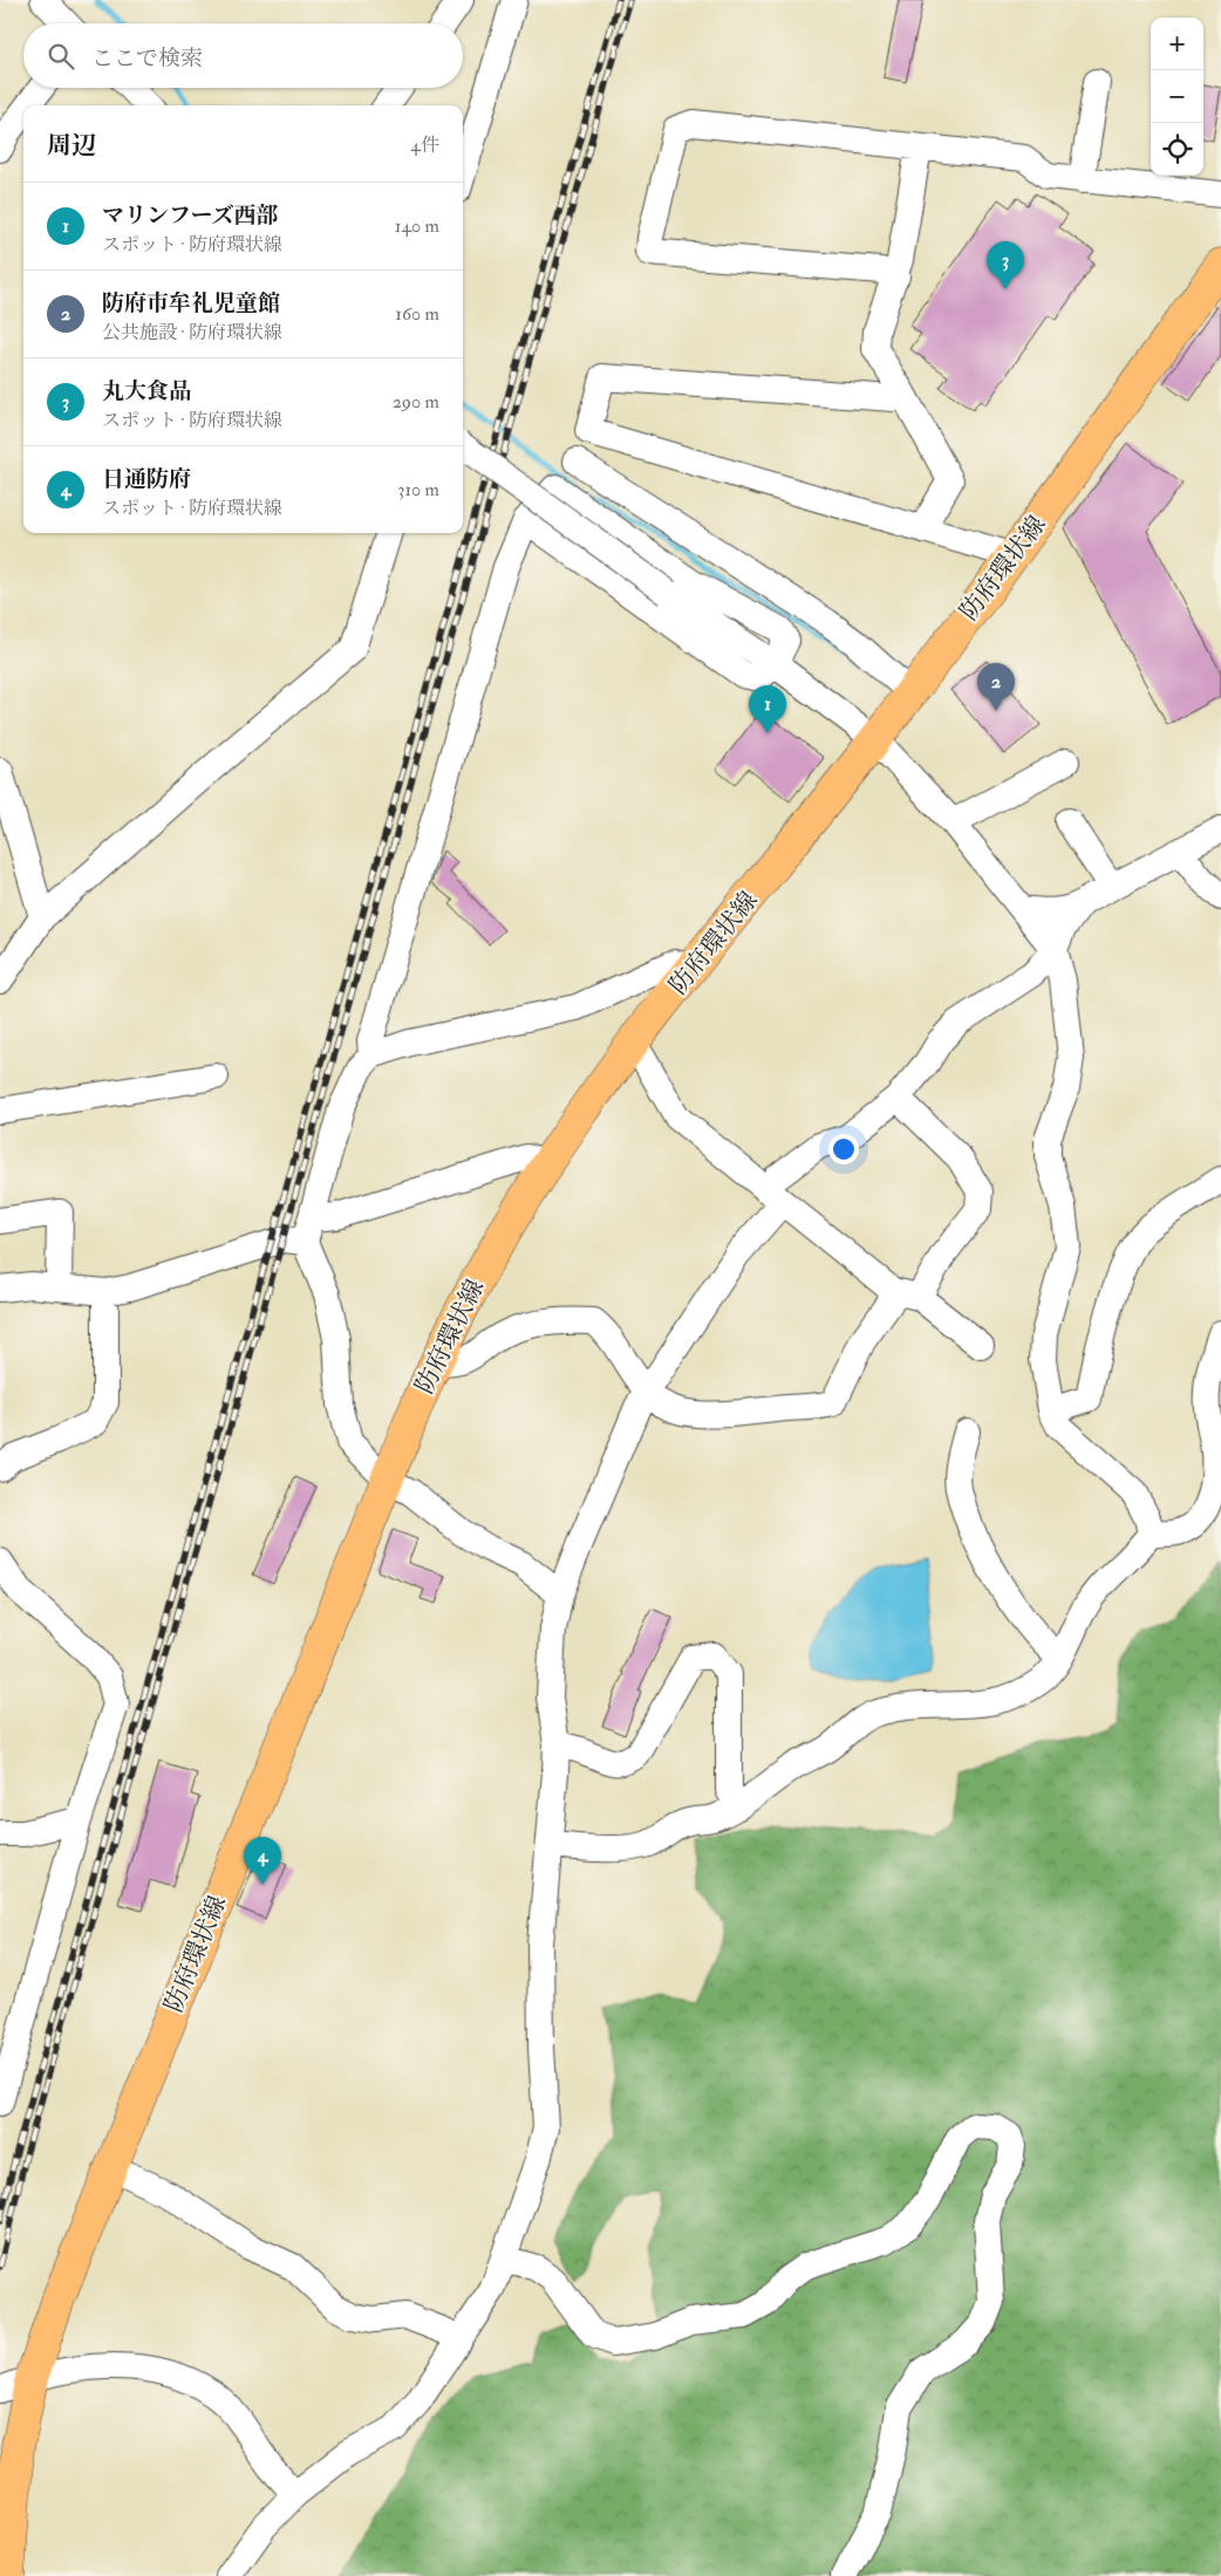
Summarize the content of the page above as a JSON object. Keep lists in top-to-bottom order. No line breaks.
{"streets":{"main road":["防府環状線"]},"page":{"map_buttons":["+","−"],"search":"ここで検索","heading":["周辺","4件"],"list":[{"mark":"1","name":"マリンフーズ西部","note":"スポット · 防府環状線","value":"140 m"},{"mark":"2","name":"防府市牟礼児童館","note":"公共施設 · 防府環状線","value":"160 m"},{"mark":"3","name":"丸大食品","note":"スポット · 防府環状線","value":"290 m"},{"mark":"4","name":"日通防府","note":"スポット · 防府環状線","value":"310 m"}],"pins":["3","2","1","4"]}}
